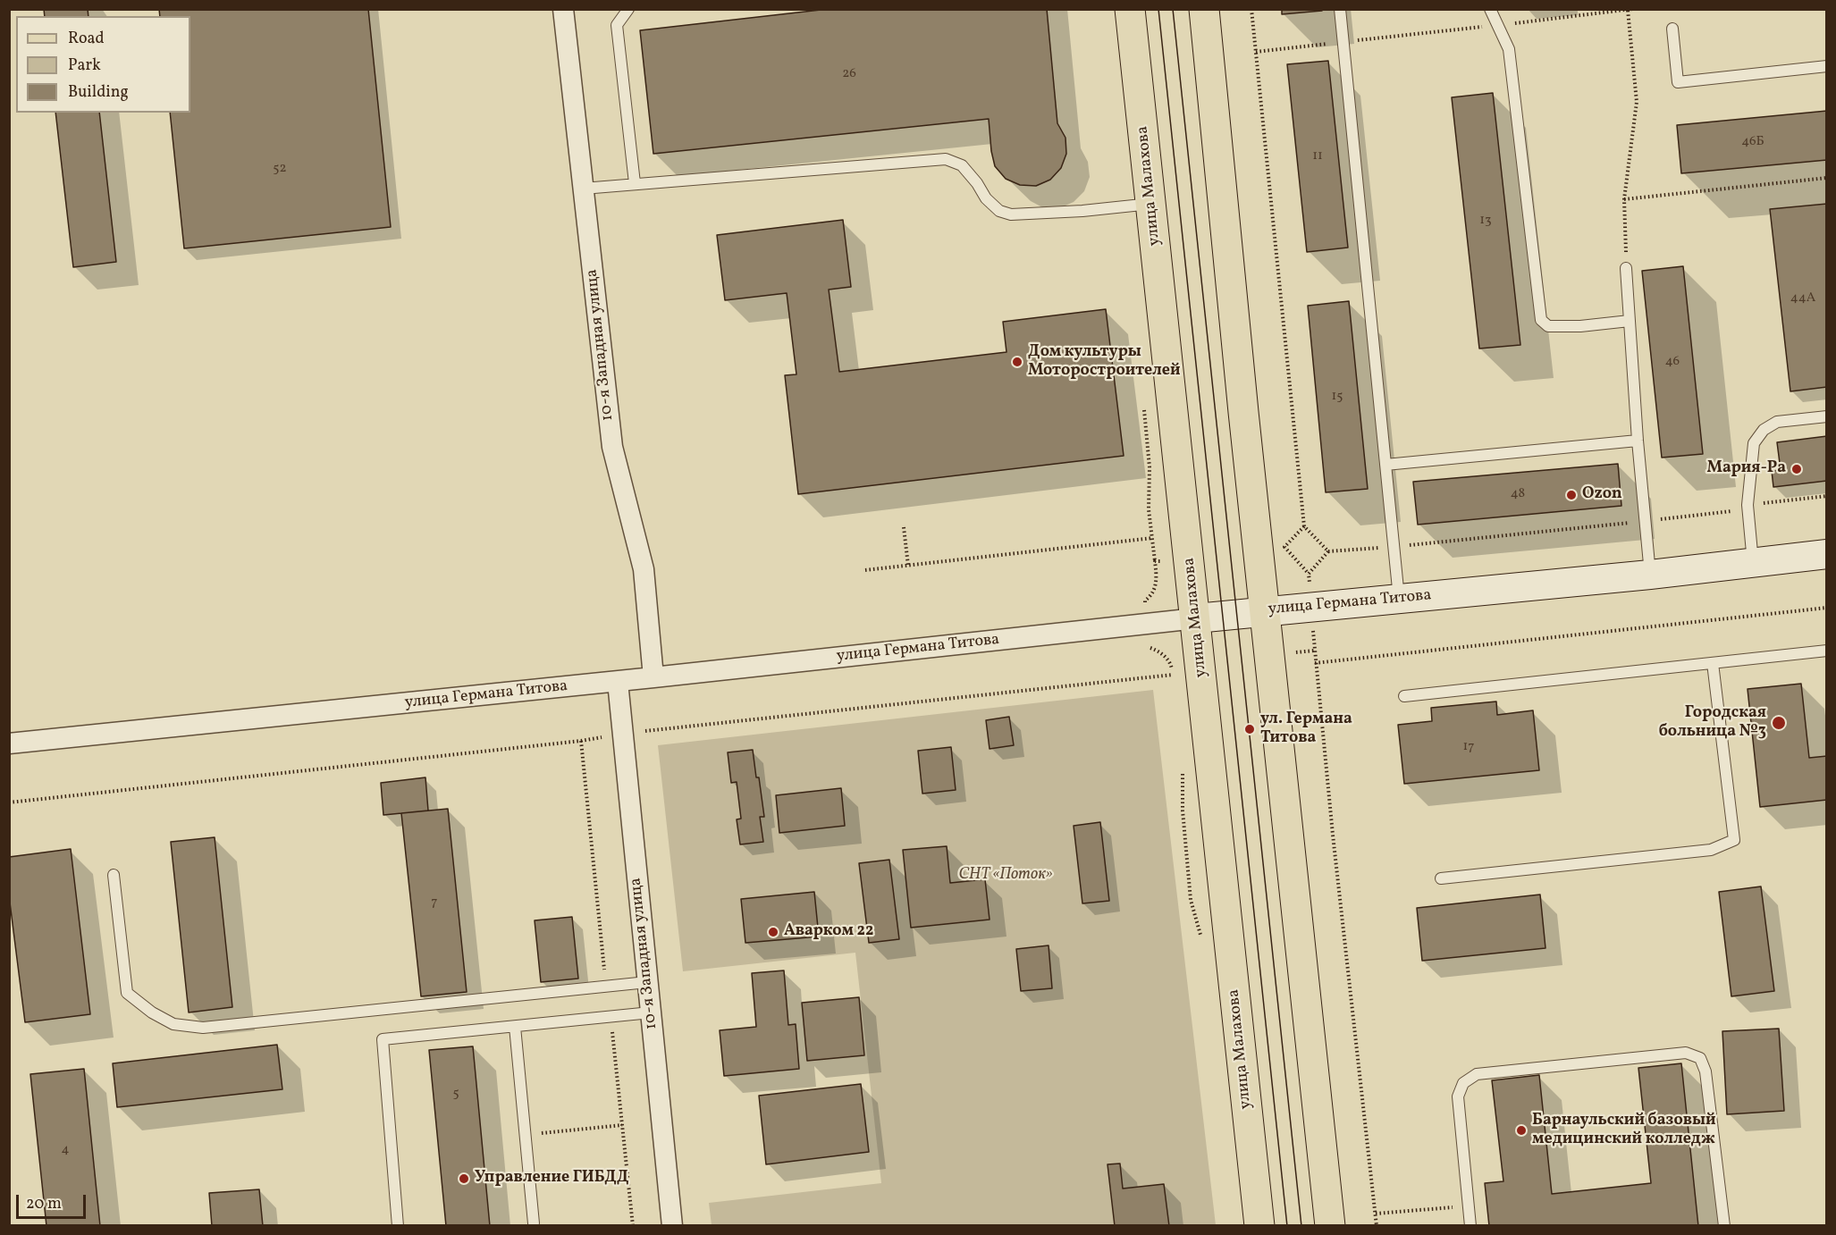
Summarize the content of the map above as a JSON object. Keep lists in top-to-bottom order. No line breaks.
{"streets":{"main road":["улица Малахова"],"street":["10-я Западная улица","улица Германа Титова"]},"crossings":[["улица Малахова","улица Германа Титова"],["10-я Западная улица","улица Германа Титова"]],"parks":["СНТ «Поток»"],"places":["Дом культуры Моторостроителей","Мария-Ра","Ozon","Городская больница №3","ул. Германа Титова","Аварком 22","Барнаульский базовый медицинский колледж","Управление ГИБДД"],"house_numbers":["26","46Б","11","52","13","44А","46","15","48","17","7","5","4"],"legend":["Road","Park","Building"],"scale_bar":"20 m"}
